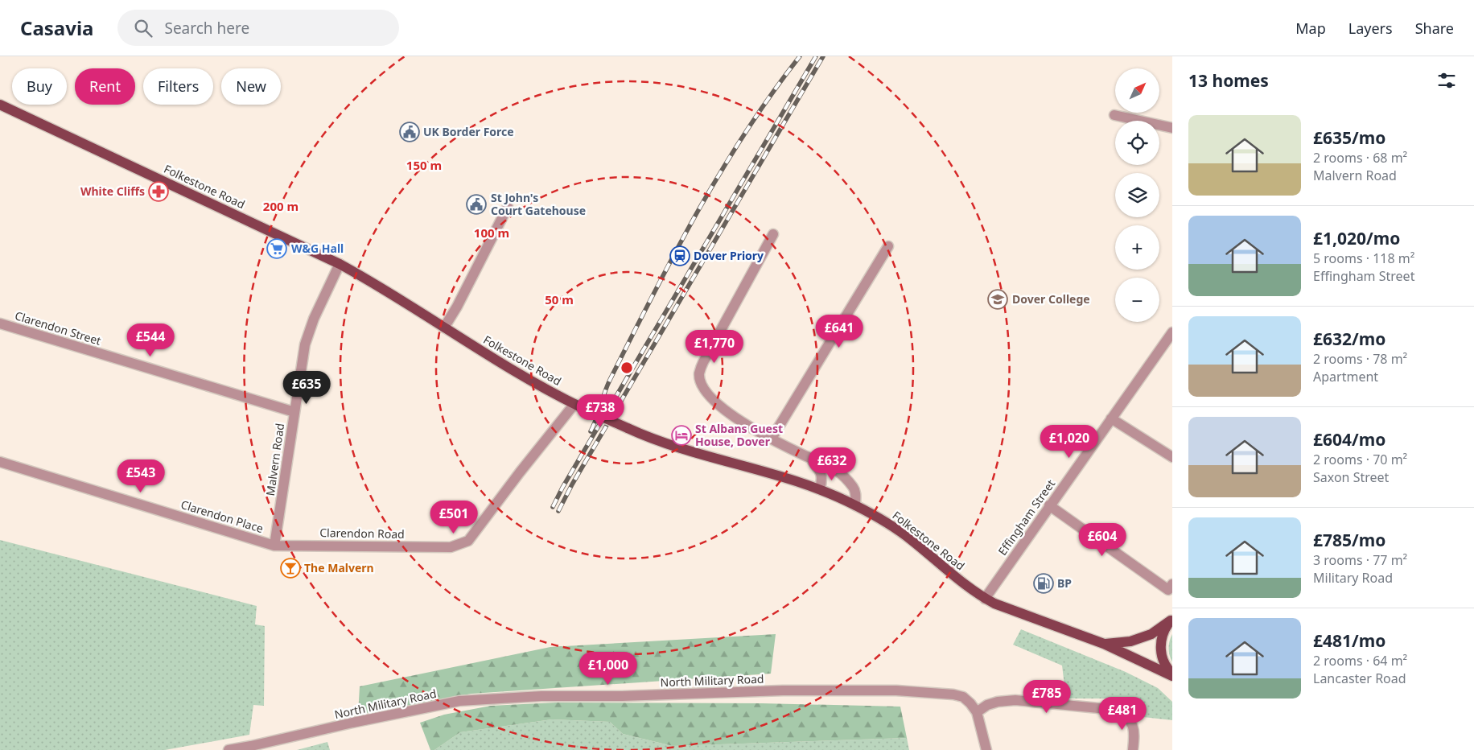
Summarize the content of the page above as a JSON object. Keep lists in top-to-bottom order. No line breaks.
{"streets":{"main road":["Folkestone Road"],"street":["Clarendon Street","Malvern Road","Clarendon Place","Effingham Street","Clarendon Road","North Military Road"]},"crossings":[["Folkestone Road","Malvern Road"],["Folkestone Road","Effingham Street"],["Folkestone Road","Clarendon Road"],["Clarendon Street","Malvern Road"],["Malvern Road","Clarendon Place"],["Malvern Road","Clarendon Road"],["Clarendon Place","Clarendon Road"]],"places":{"public building":["UK Border Force","St John's Court Gatehouse"],"pharmacy":["White Cliffs"],"supermarket":["W&G Hall"],"station":["Dover Priory"],"school or university":["Dover College"],"hotel":["St Albans Guest House, Dover"],"bar":["The Malvern"],"fuel station":["BP"]},"north":"top right","page":{"header":"Casavia","search":"Search here","nav":["Map","Layers","Share"],"heading":"13 homes","map_buttons":["+","−"],"chip":["Buy","Rent","Filters","New"],"list":[{"name":"£635/mo","note":"2 rooms · 68 m² · Malvern Road"},{"name":"£1,020/mo","note":"5 rooms · 118 m² · Effingham Street"},{"name":"£632/mo","note":"2 rooms · 78 m² · Apartment"},{"name":"£604/mo","note":"2 rooms · 70 m² · Saxon Street"},{"name":"£785/mo","note":"3 rooms · 77 m² · Military Road"},{"name":"£481/mo","note":"2 rooms · 64 m² · Lancaster Road"}],"price":["£641","£544","£1,770","£635","£738","£1,020","£632","£543","£501","£604","£1,000","£785","£481"]},"rings":["150 m","200 m","100 m","50 m"]}
